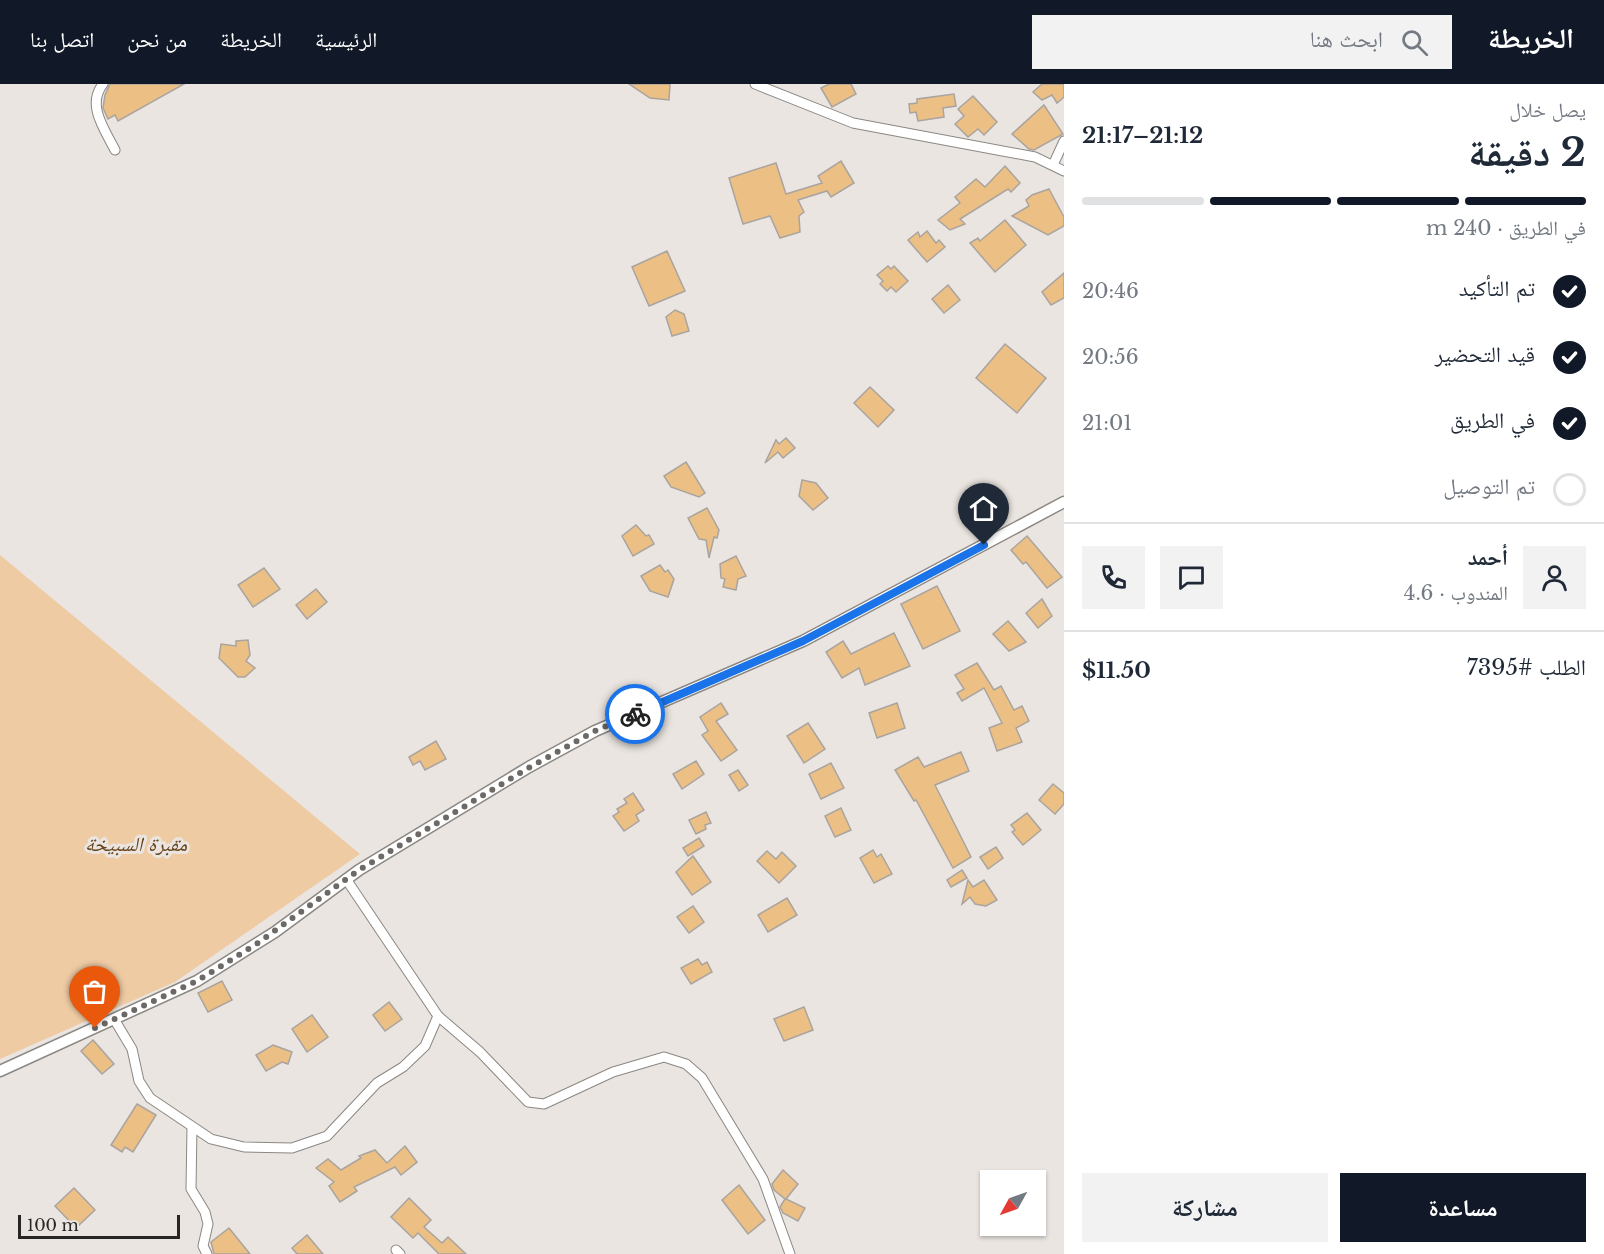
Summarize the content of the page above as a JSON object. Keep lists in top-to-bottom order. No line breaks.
{"parks":["مقبرة السبيخة"],"scale_bar":"100 m","north":"bottom left","page":{"header":"الخريطة","search":"ابحث هنا","nav":["الرئيسية","الخريطة","من نحن","اتصل بنا"],"heading":["2 دقيقة","يصل خلال","21:12–21:17"],"panel":["أحمد","المندوب · 4.6","الطلب #7395","$11.50"],"bar":"في الطريق · 240 m","list":[["تم التأكيد","20:46"],["قيد التحضير","20:56"],["في الطريق","21:01"],"تم التوصيل"],"buttons":["مساعدة","مشاركة"],"scale":"100 m"}}
